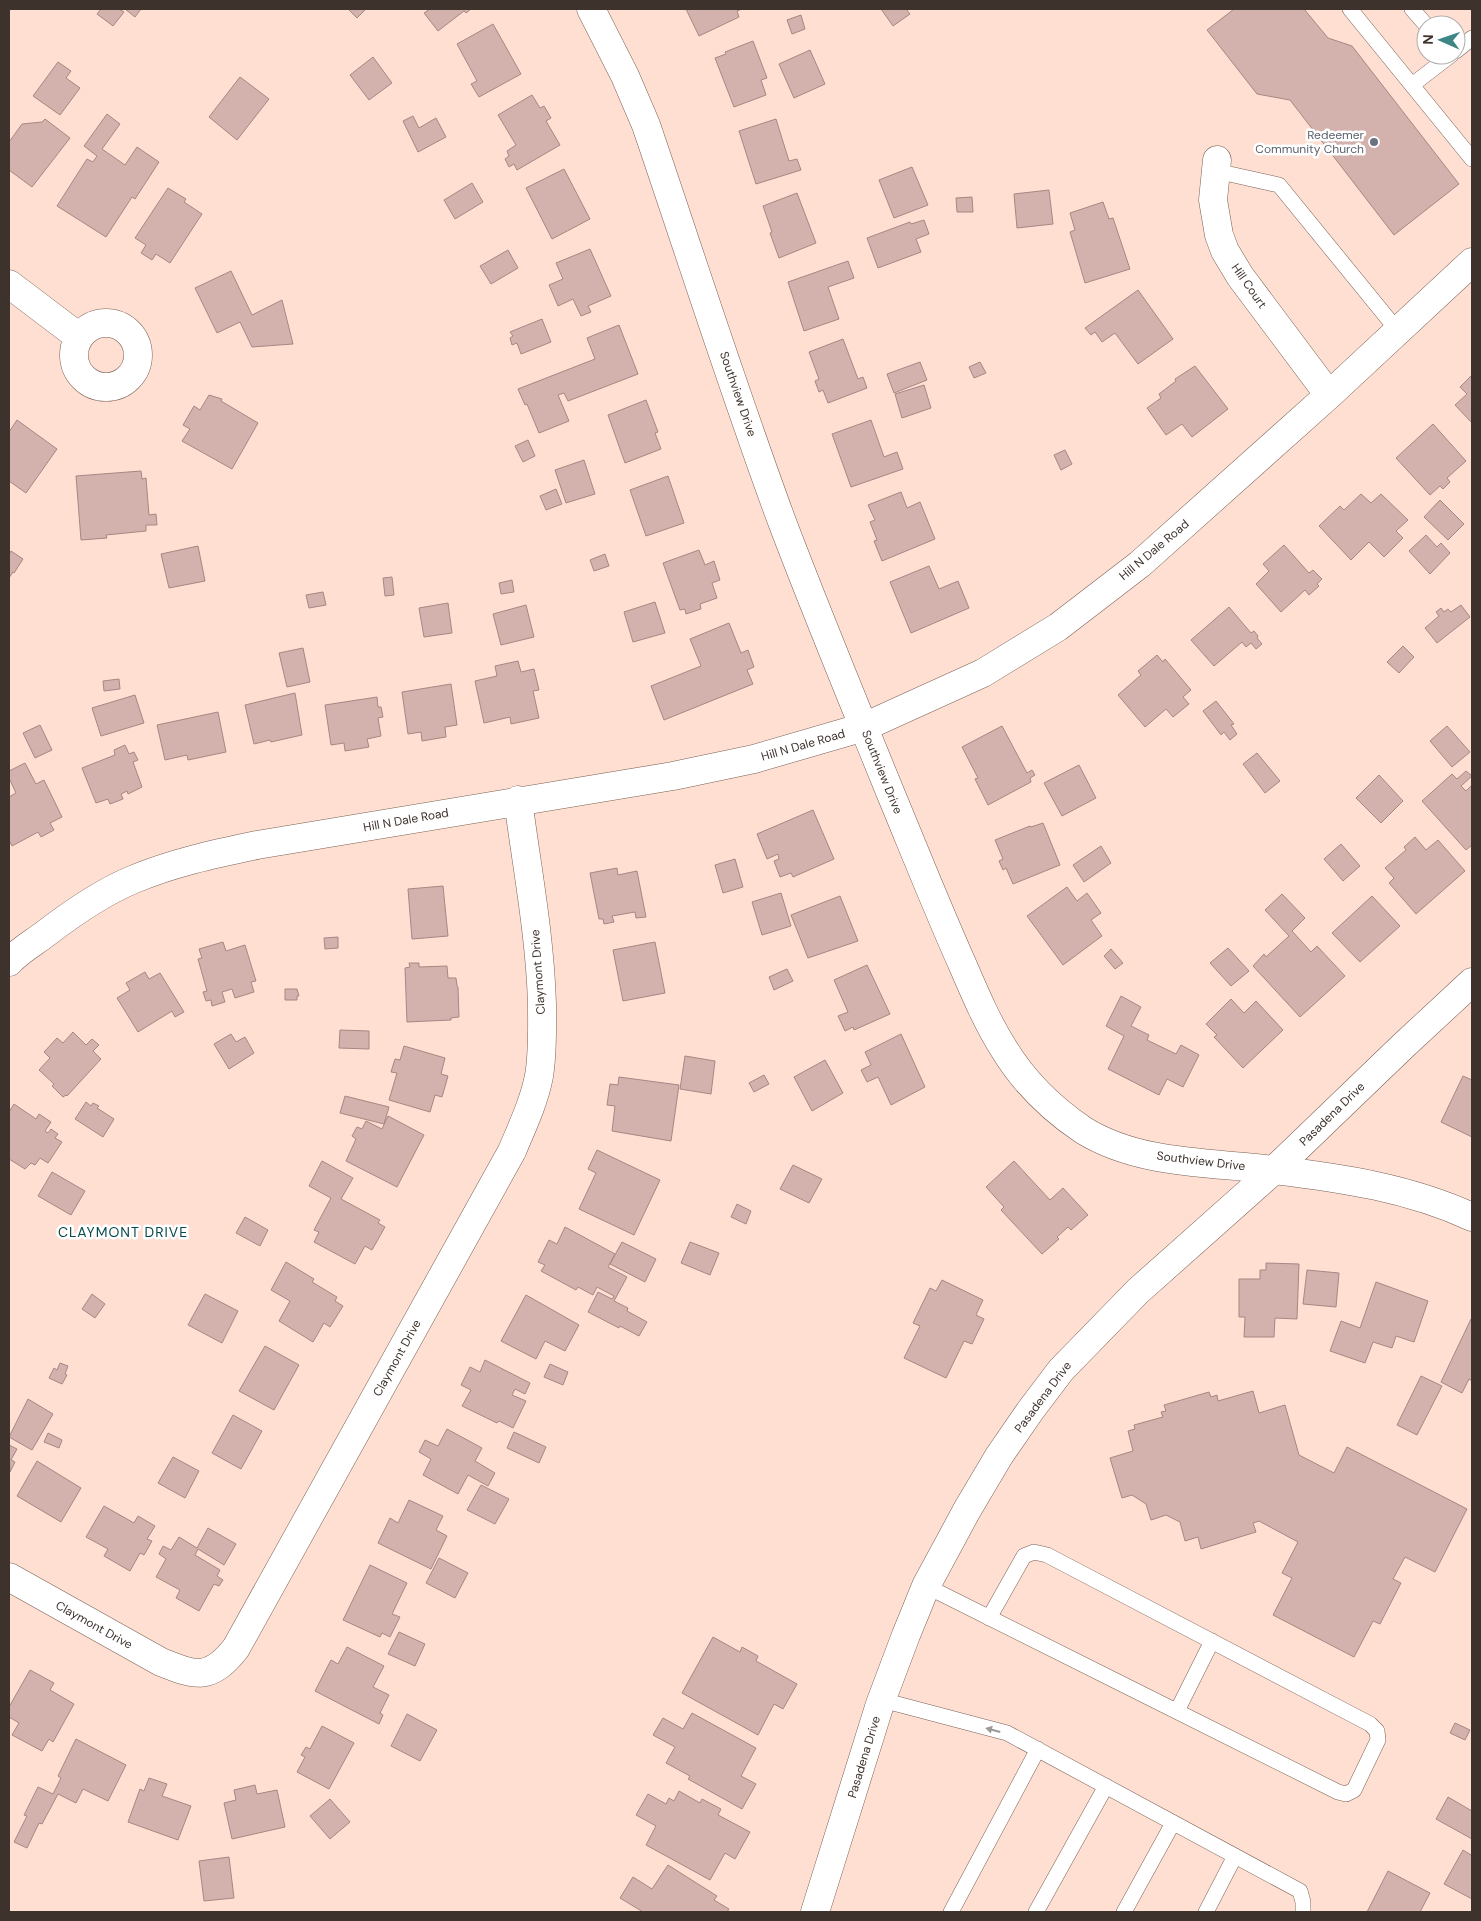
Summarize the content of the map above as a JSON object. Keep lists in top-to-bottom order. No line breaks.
{"streets":{"street":["Hill Court","Southview Drive","Hill N Dale Road","Claymont Drive","Pasadena Drive"]},"crossings":[["Hill Court","Hill N Dale Road"],["Southview Drive","Hill N Dale Road"],["Southview Drive","Pasadena Drive"],["Hill N Dale Road","Claymont Drive"]],"districts":["CLAYMONT DRIVE"],"places":["Redeemer Community Church"],"north":"left"}
